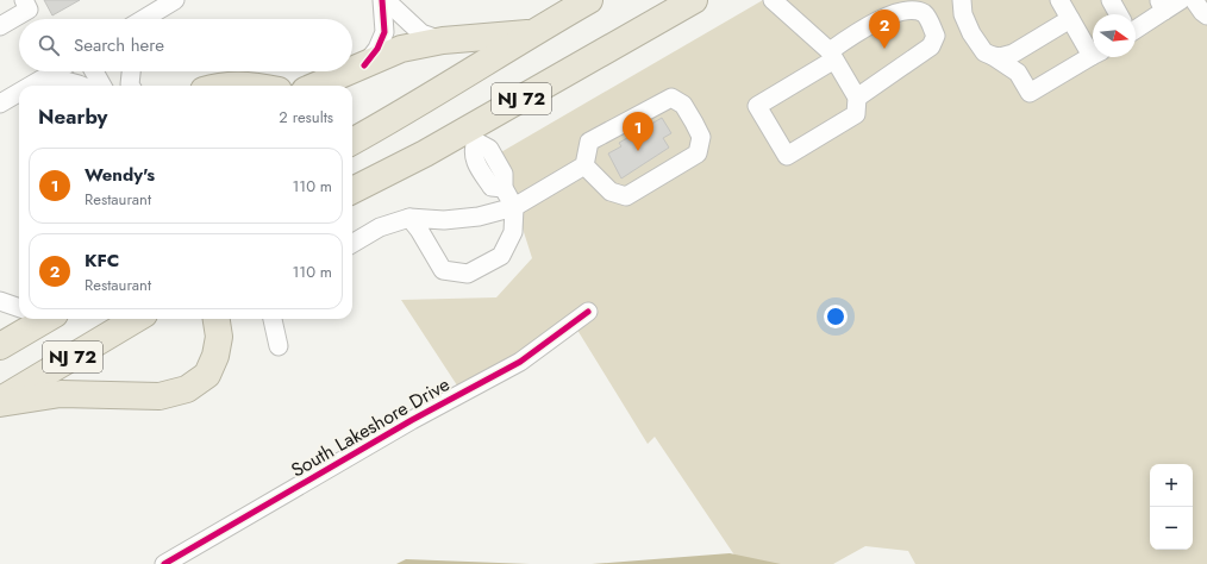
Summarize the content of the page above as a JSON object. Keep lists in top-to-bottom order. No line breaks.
{"streets":{"highway":["NJ 72"],"street":["South Lakeshore Drive"]},"north":"right","page":{"pins":["2","1"],"search":"Search here","heading":["Nearby","2 results"],"list":[{"mark":"1","name":"Wendy's","note":"Restaurant","value":"110 m"},{"mark":"2","name":"KFC","note":"Restaurant","value":"110 m"}],"map_buttons":["+","−"]}}
